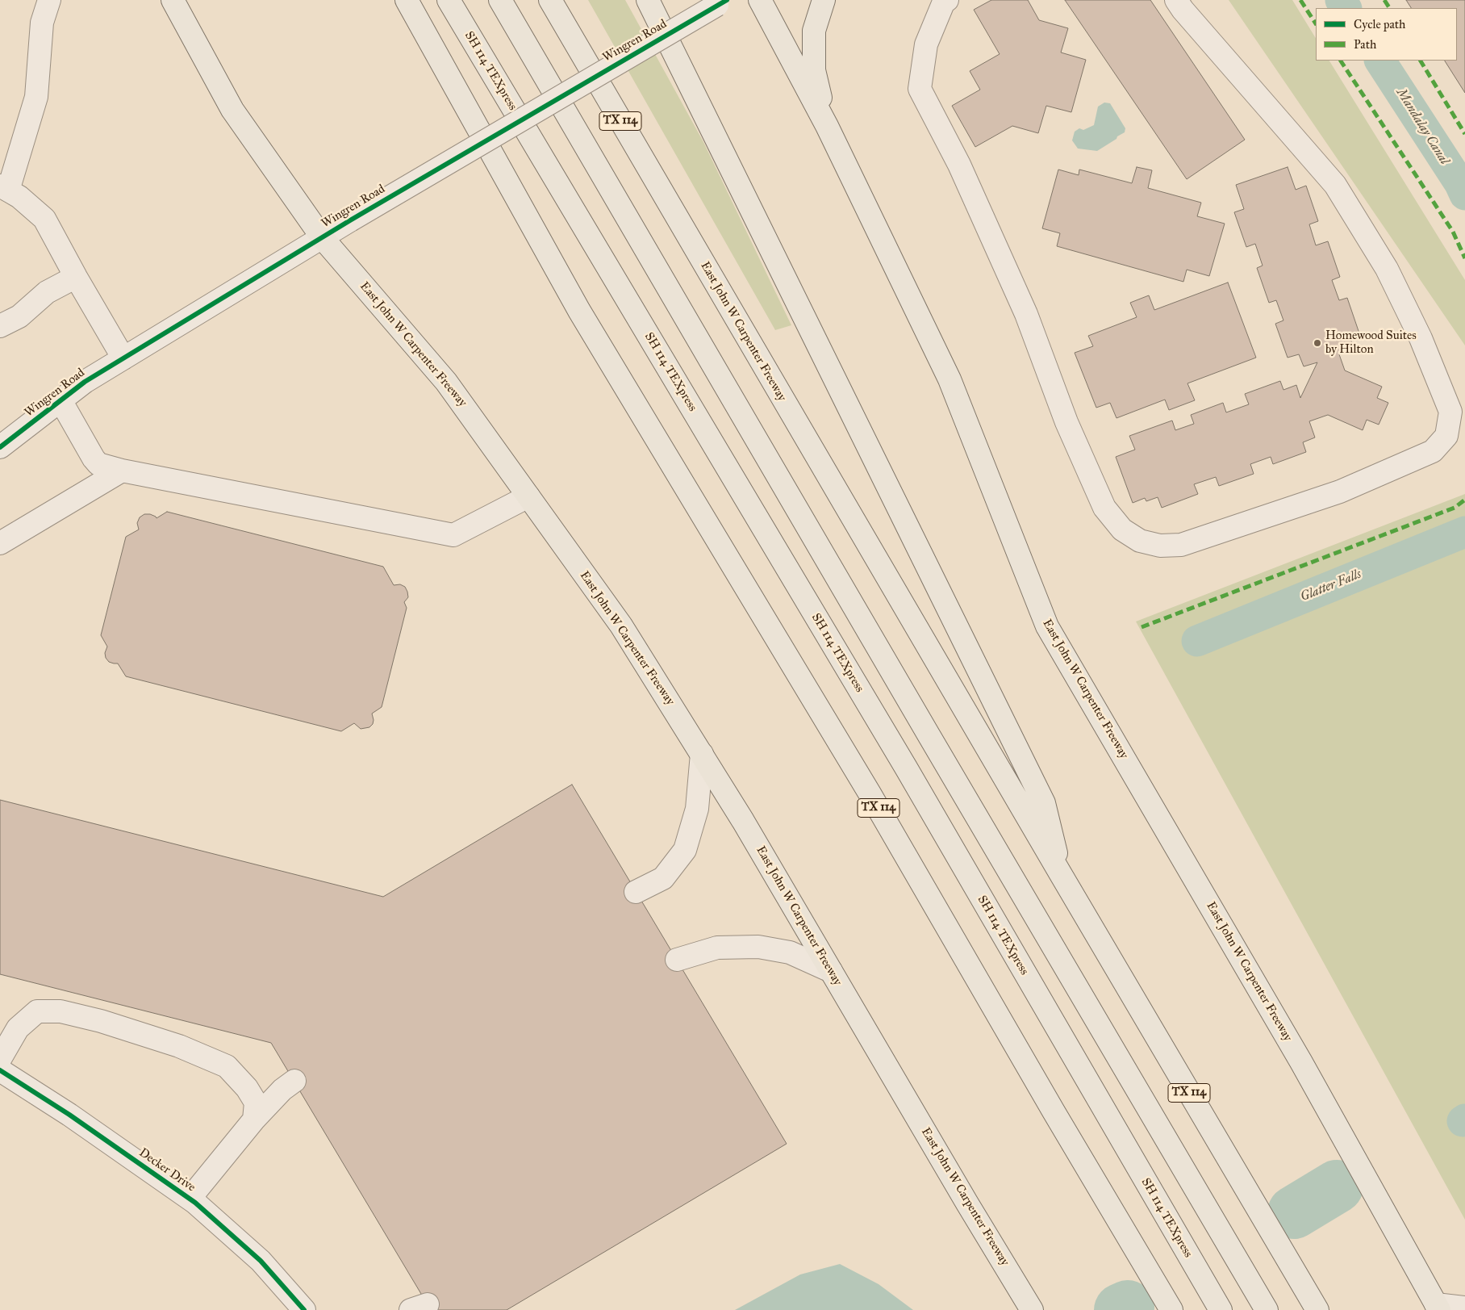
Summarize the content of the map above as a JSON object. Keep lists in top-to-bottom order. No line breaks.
{"streets":{"main road":["SH 114 TEXpress","TX 114","East John W Carpenter Freeway"],"street":["Wingren Road","Decker Drive"]},"crossings":[["Wingren Road","East John W Carpenter Freeway"]],"water":["Mandalay Canal","Glatter Falls"],"places":["Homewood Suites by Hilton"],"legend":["Cycle path","Path"]}
